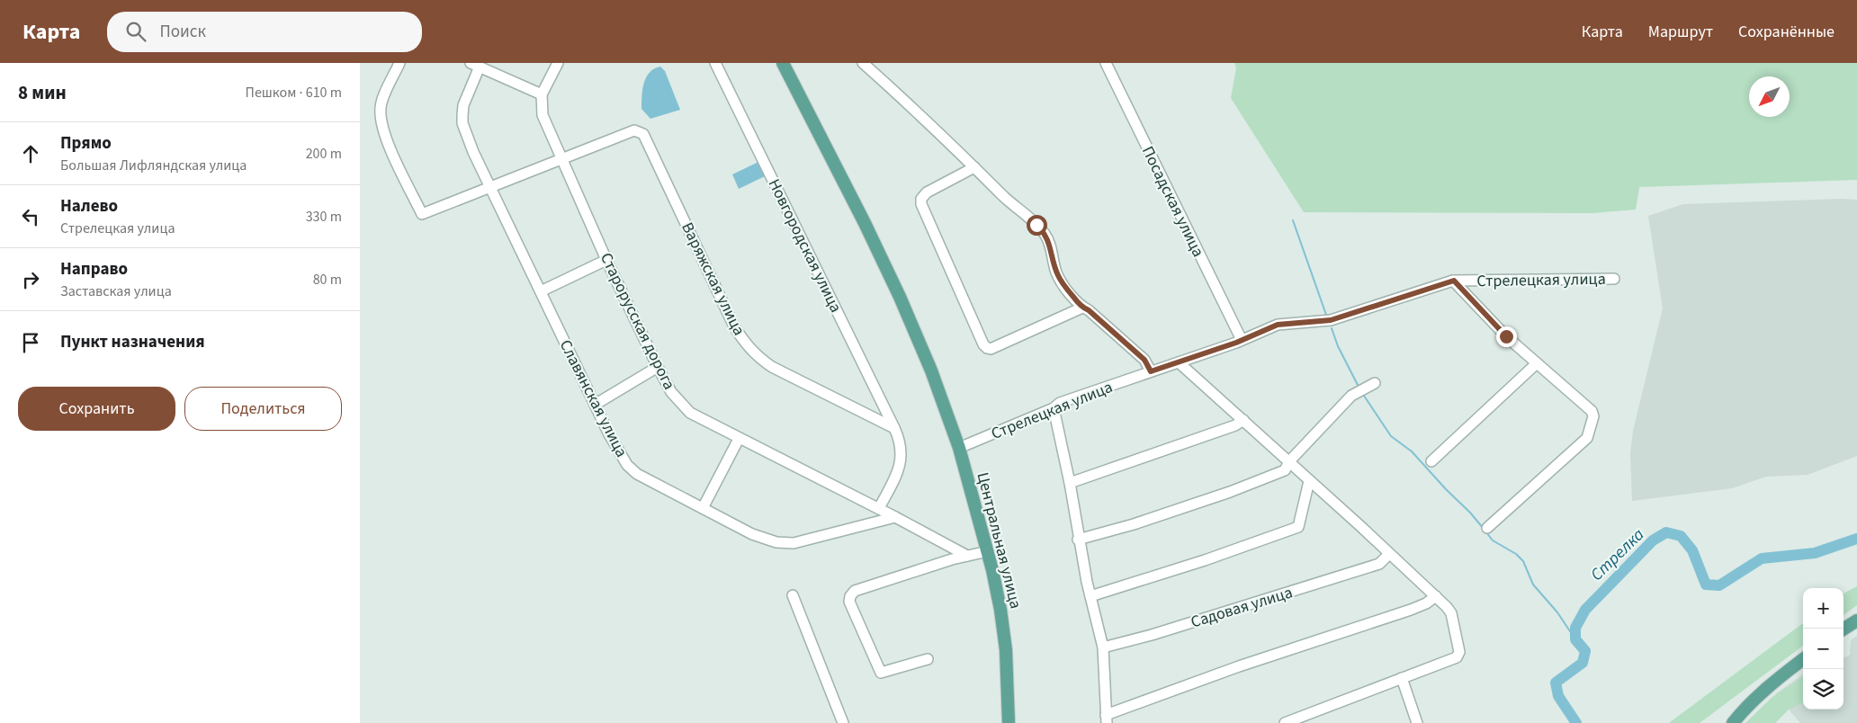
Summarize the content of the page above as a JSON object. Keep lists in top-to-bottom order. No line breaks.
{"streets":{"main road":["Центральная улица"],"street":["Посадская улица","Новгородская улица","Варяжская улица","Стрелецкая улица","Старорусская дорога","Славянская улица","Садовая улица"]},"crossings":[["Посадская улица","Стрелецкая улица"],["Новгородская улица","Варяжская улица"],["Варяжская улица","Старорусская дорога"],["Варяжская улица","Славянская улица"],["Стрелецкая улица","Центральная улица"],["Старорусская дорога","Славянская улица"]],"water":["Стрелка"],"north":"bottom left","page":{"header":"Карта","search":"Поиск","nav":["Карта","Маршрут","Сохранённые"],"heading":["8 мин","Пешком · 610 m"],"list":[["Прямо","Большая Лифляндская улица","200 m"],["Налево","Стрелецкая улица","330 m"],["Направо","Заставская улица","80 m"],"Пункт назначения"],"buttons":["Сохранить","Поделиться"],"map_buttons":["+","−"]}}
